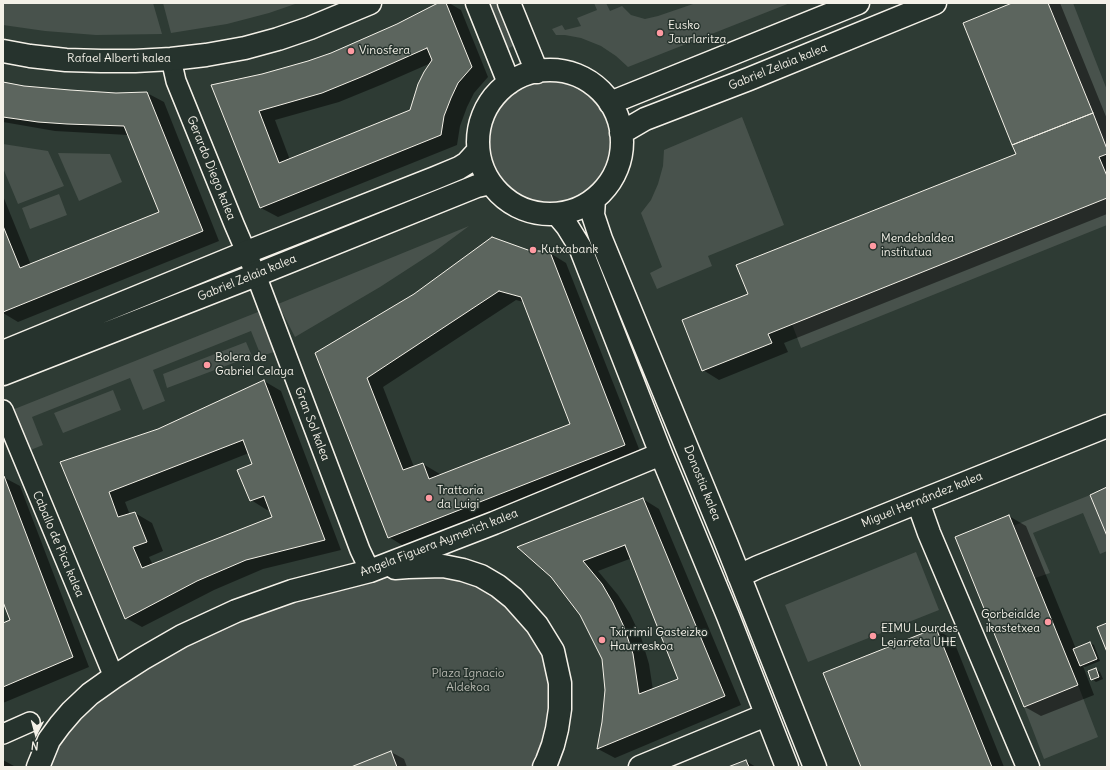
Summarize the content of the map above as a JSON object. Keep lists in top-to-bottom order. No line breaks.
{"streets":{"street":["Rafael Alberti kalea","Gabriel Zelaia kalea","Gerardo Diego kalea","Gran Sol kalea","Donostia kalea","Miguel Hernández kalea","Angela Figuera Aymerich kalea","Caballo de Pica kalea"]},"crossings":[["Rafael Alberti kalea","Gerardo Diego kalea"],["Gabriel Zelaia kalea","Gerardo Diego kalea"],["Gabriel Zelaia kalea","Gran Sol kalea"],["Gerardo Diego kalea","Gran Sol kalea"],["Gran Sol kalea","Angela Figuera Aymerich kalea"],["Donostia kalea","Miguel Hernández kalea"],["Angela Figuera Aymerich kalea","Caballo de Pica kalea"]],"parks":["Plaza Ignacio Aldekoa"],"places":["Eusko Jaurlaritza","Vinosfera","Mendebaldea institutua","Kutxabank","Bolera de Gabriel Celaya","Trattoria da Luigi","Gorbeialde ikastetxea","EIMU Lourdes Lejarreta UHE","Txirrimil Gasteizko Haurreskoa"],"north":"bottom"}
